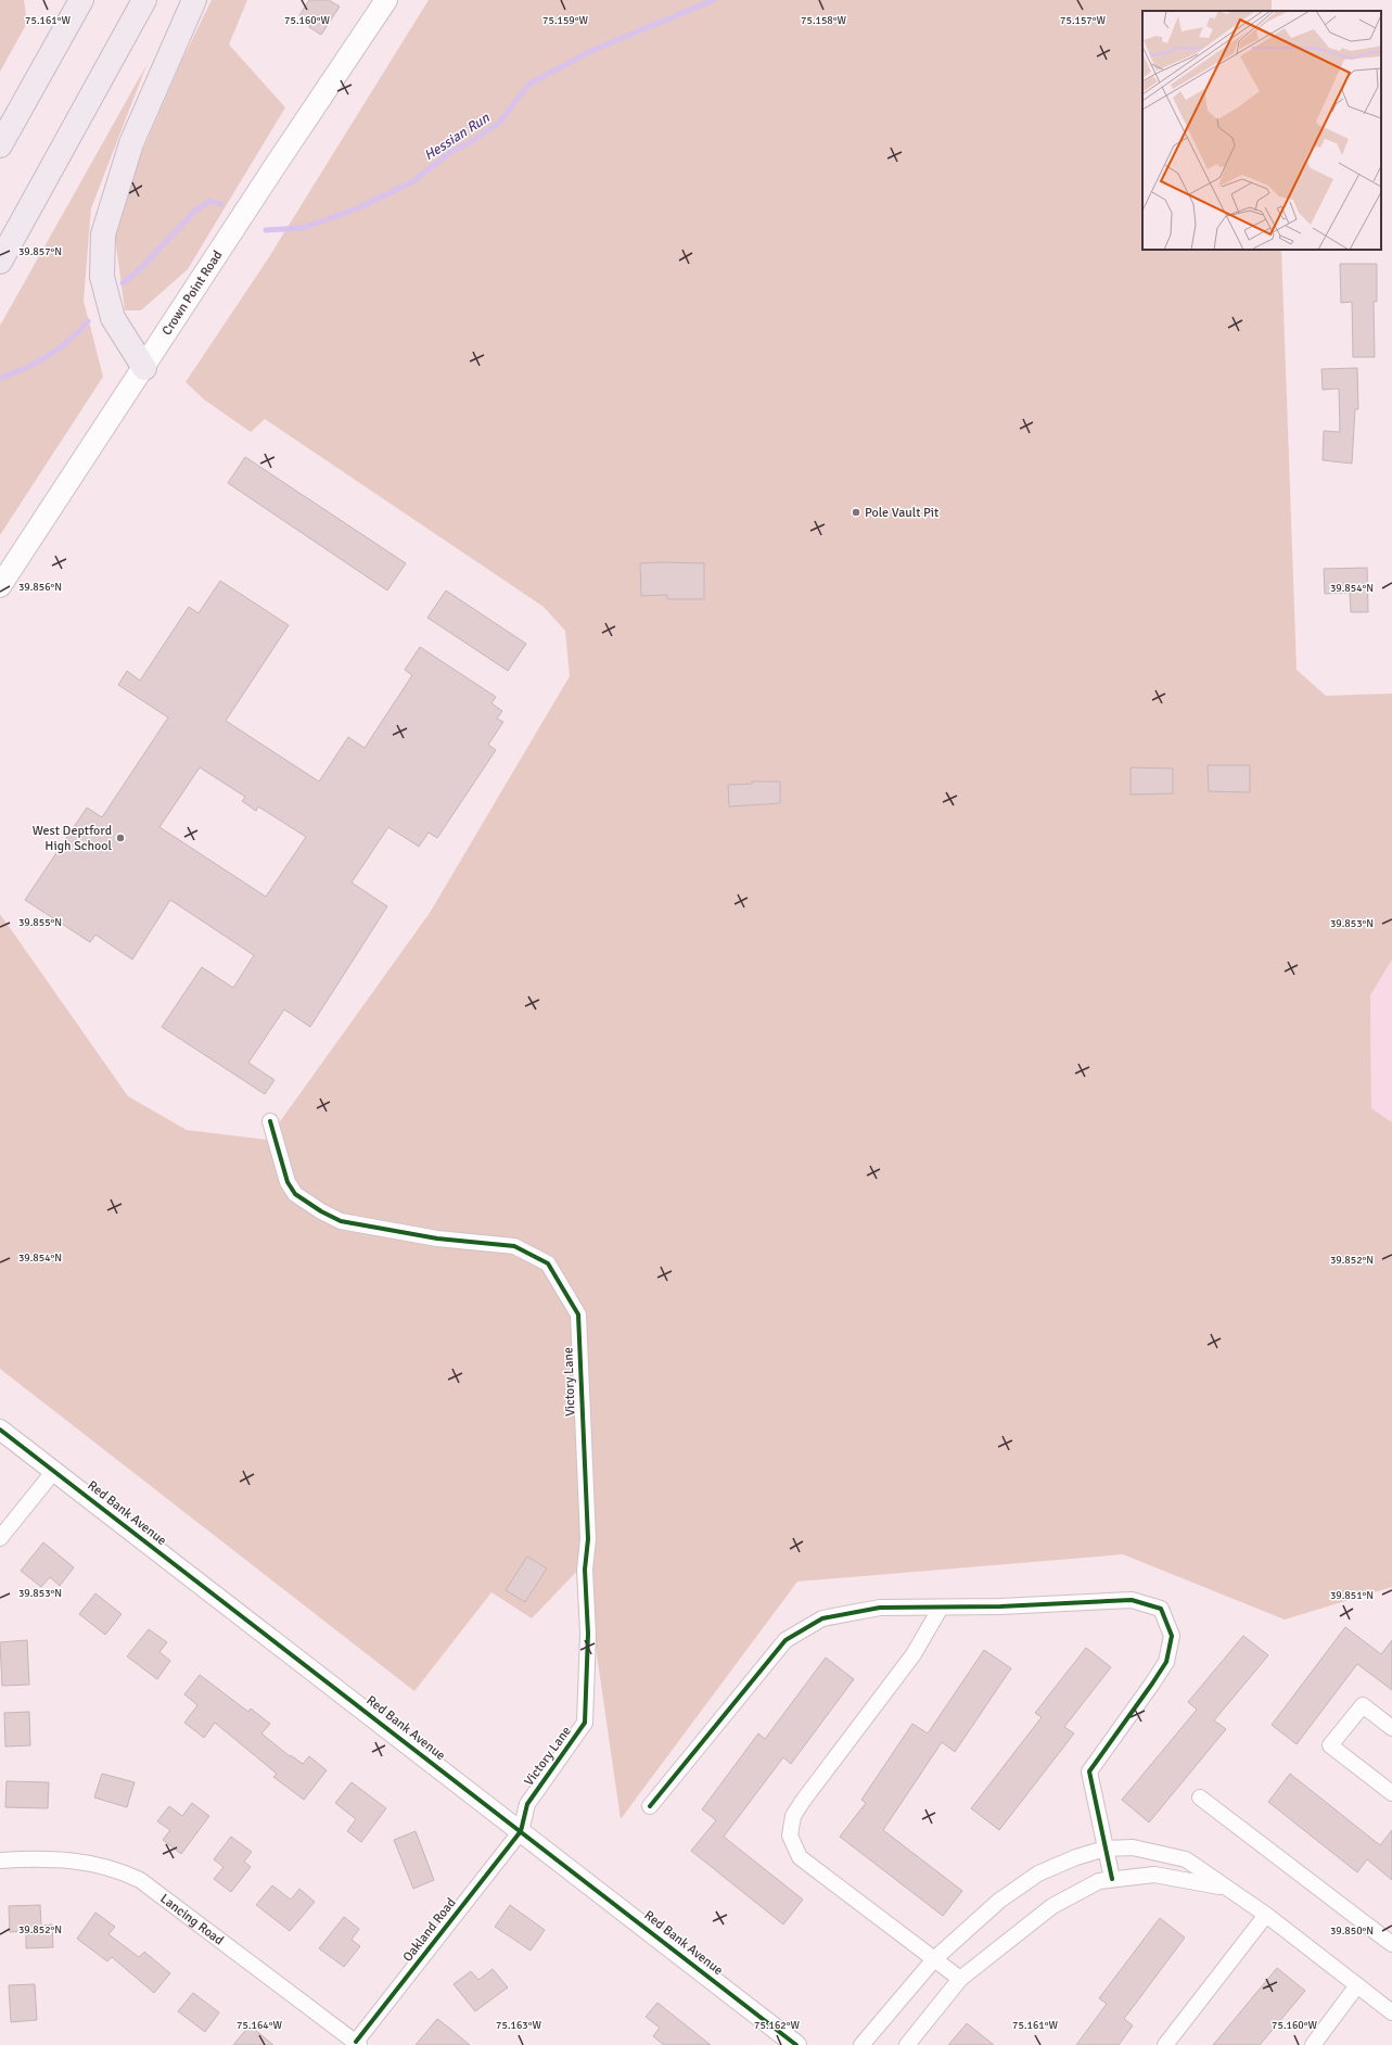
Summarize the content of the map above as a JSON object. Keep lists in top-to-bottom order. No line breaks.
{"streets":{"main road":["Crown Point Road"],"street":["Victory Lane","Red Bank Avenue","Lancing Road","Oakland Road"]},"crossings":[["Victory Lane","Red Bank Avenue"],["Victory Lane","Oakland Road"],["Red Bank Avenue","Oakland Road"],["Lancing Road","Oakland Road"]],"water":["Hessian Run"],"places":["Pole Vault Pit","West Deptford High School"],"coordinates":["75.161°W","75.160°W","75.159°W","75.158°W","75.157°W","39.857°N","39.856°N","39.854°N","39.855°N","39.853°N","39.852°N","39.851°N","39.850°N","75.164°W","75.163°W","75.162°W"]}
